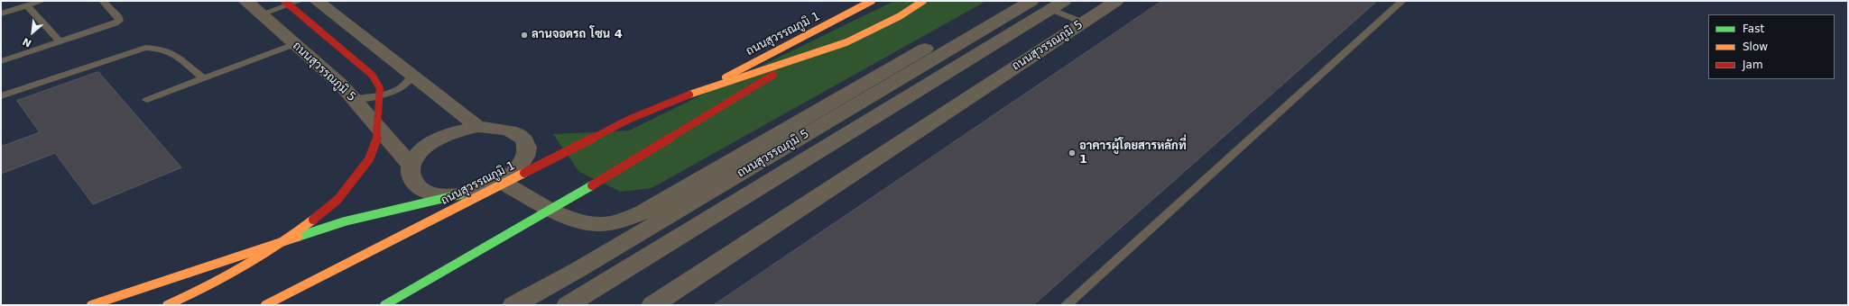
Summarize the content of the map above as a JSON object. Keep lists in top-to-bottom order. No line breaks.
{"streets":{"highway":["ถนนสุวรรณภูมิ 1"],"street":["ถนนสุวรรณภูมิ 5"]},"places":["ลานจอดรถ โซน 4","อาคารผู้โดยสารหลักที่ 1"],"legend":["Fast","Slow","Jam"],"north":"bottom left"}
